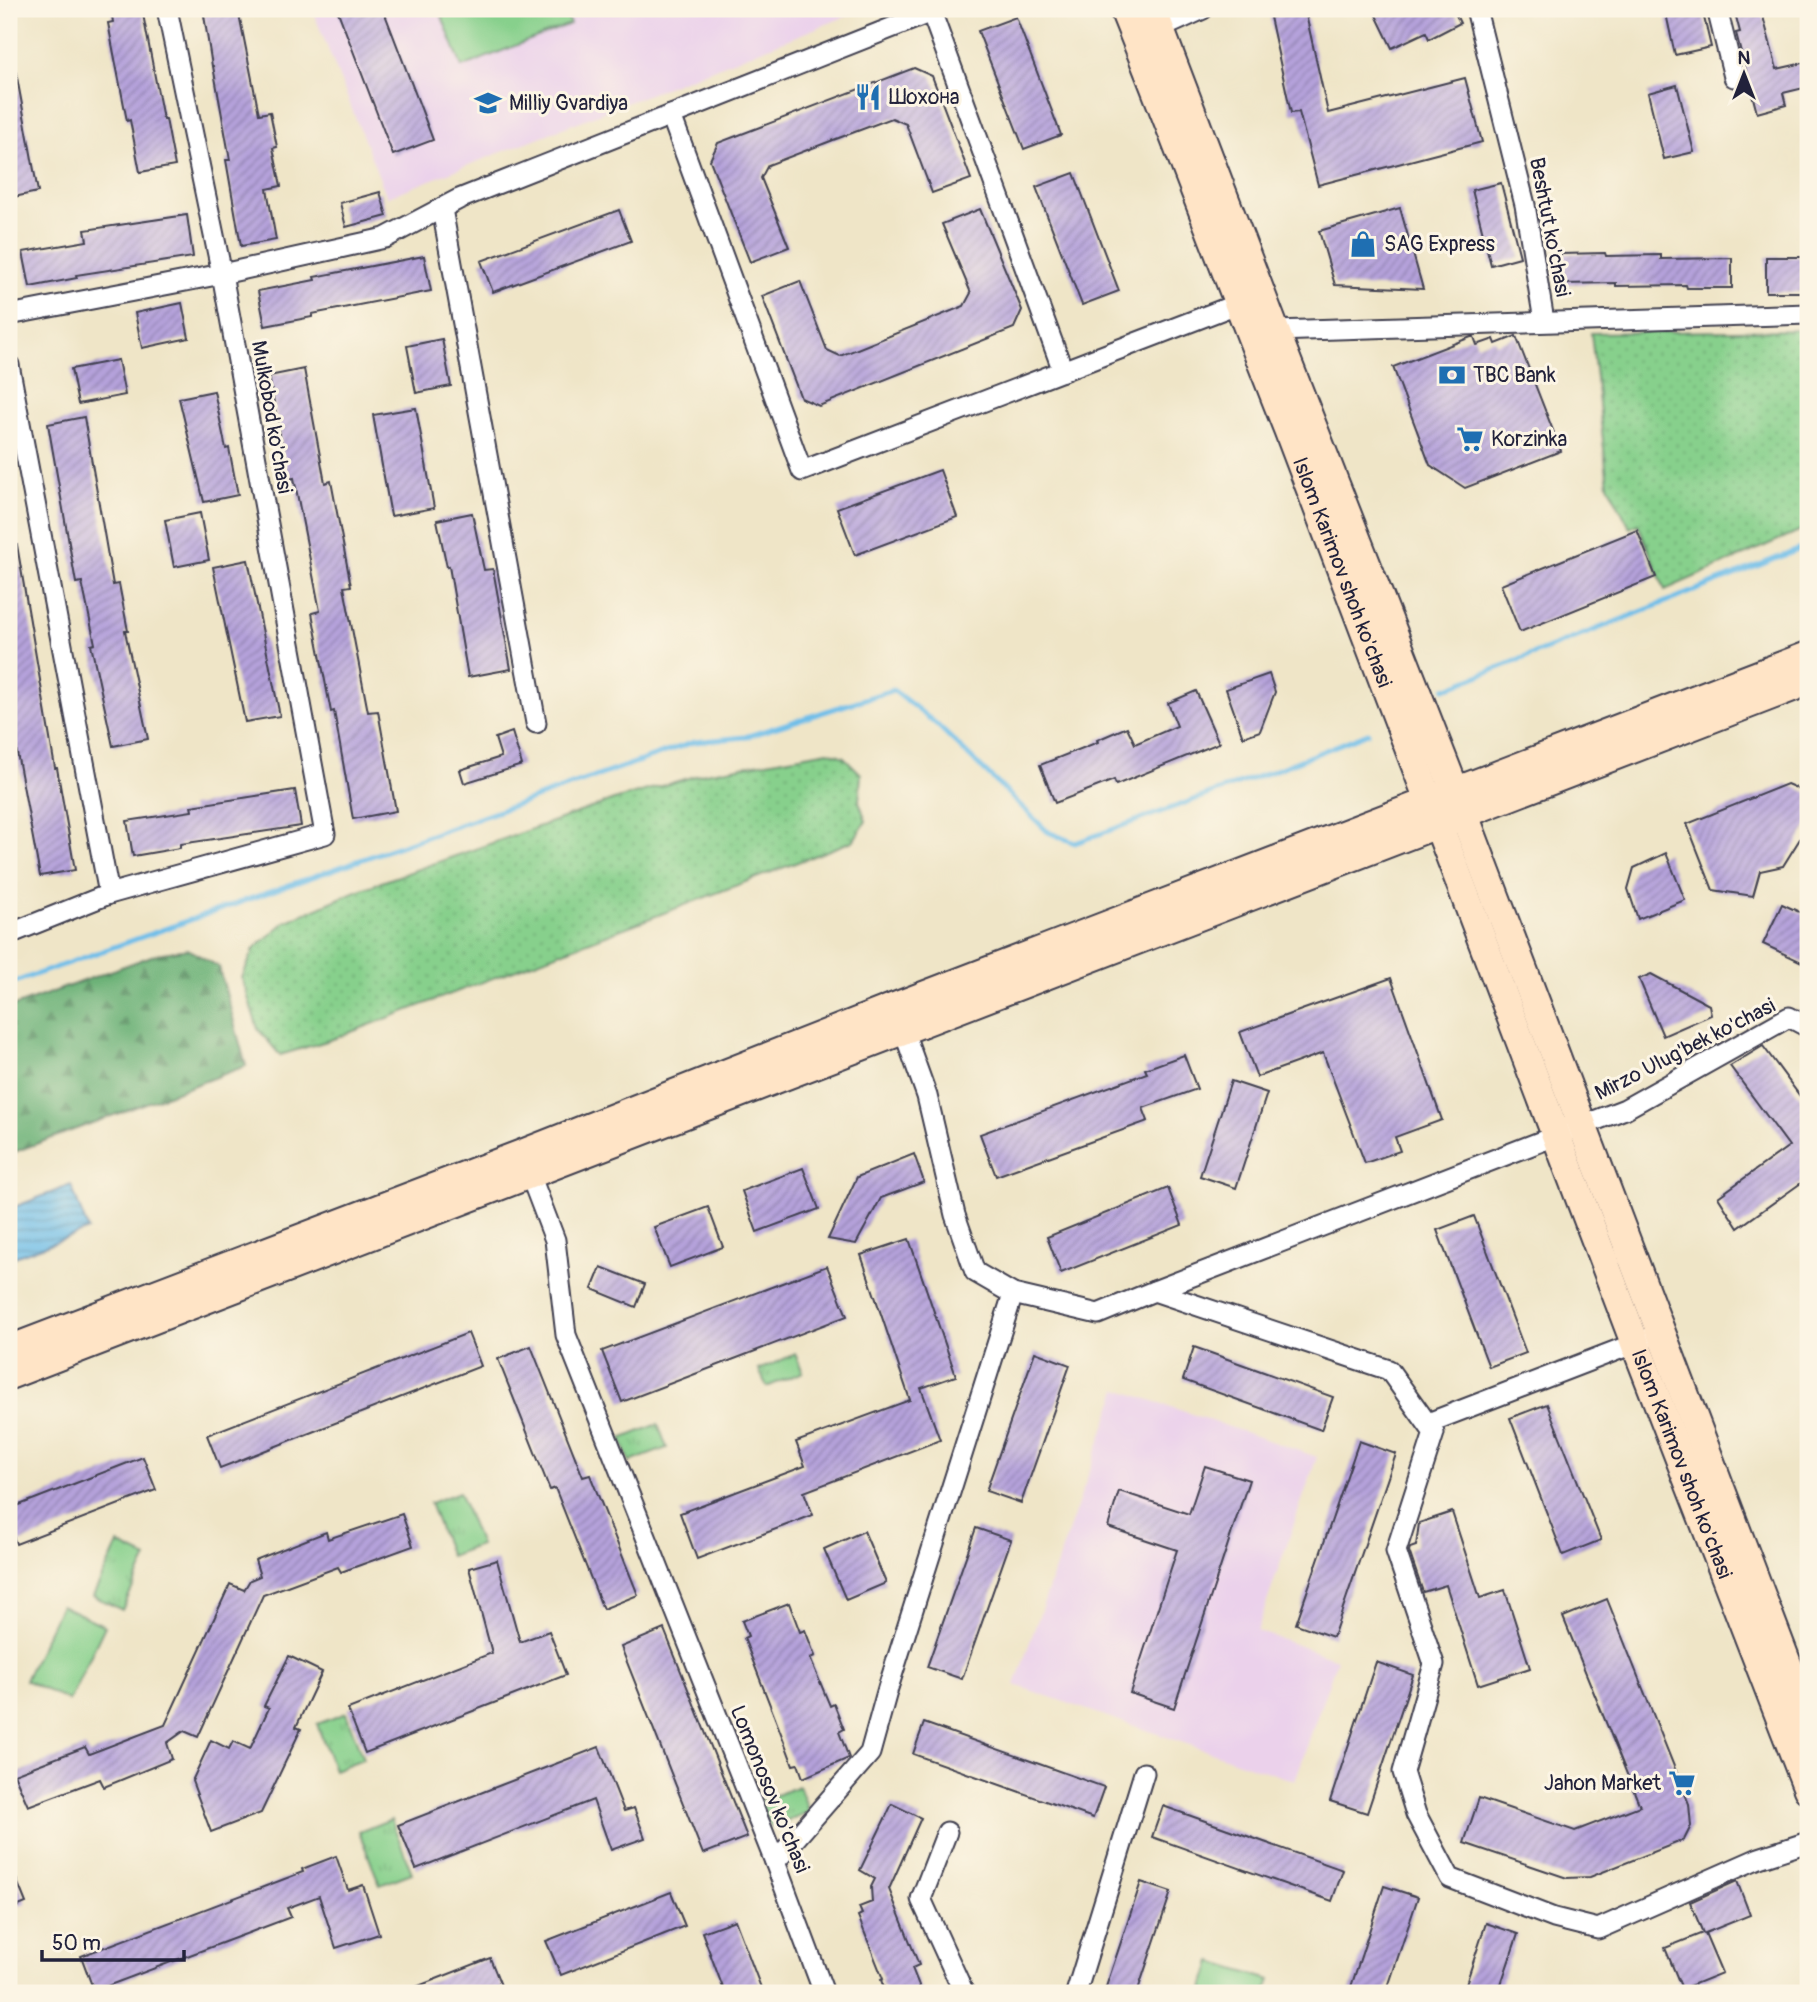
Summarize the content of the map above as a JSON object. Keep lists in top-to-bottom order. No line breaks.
{"streets":{"main road":["Islom Karimov shoh ko'chasi"],"street":["Beshtut ko'chasi","Mulkobod ko'chasi","Mirzo Ulug'bek ko'chasi","Lomonosov ko'chasi"]},"crossings":[["Islom Karimov shoh ko'chasi","Mirzo Ulug'bek ko'chasi"]],"places":{"restaurant":["Шохона"],"school or university":["Milliy Gvardiya"],"shop":["SAG Express"],"bank":["TBC Bank"],"supermarket":["Korzinka","Jahon Market"]},"scale_bar":"50 m","north":"top"}
